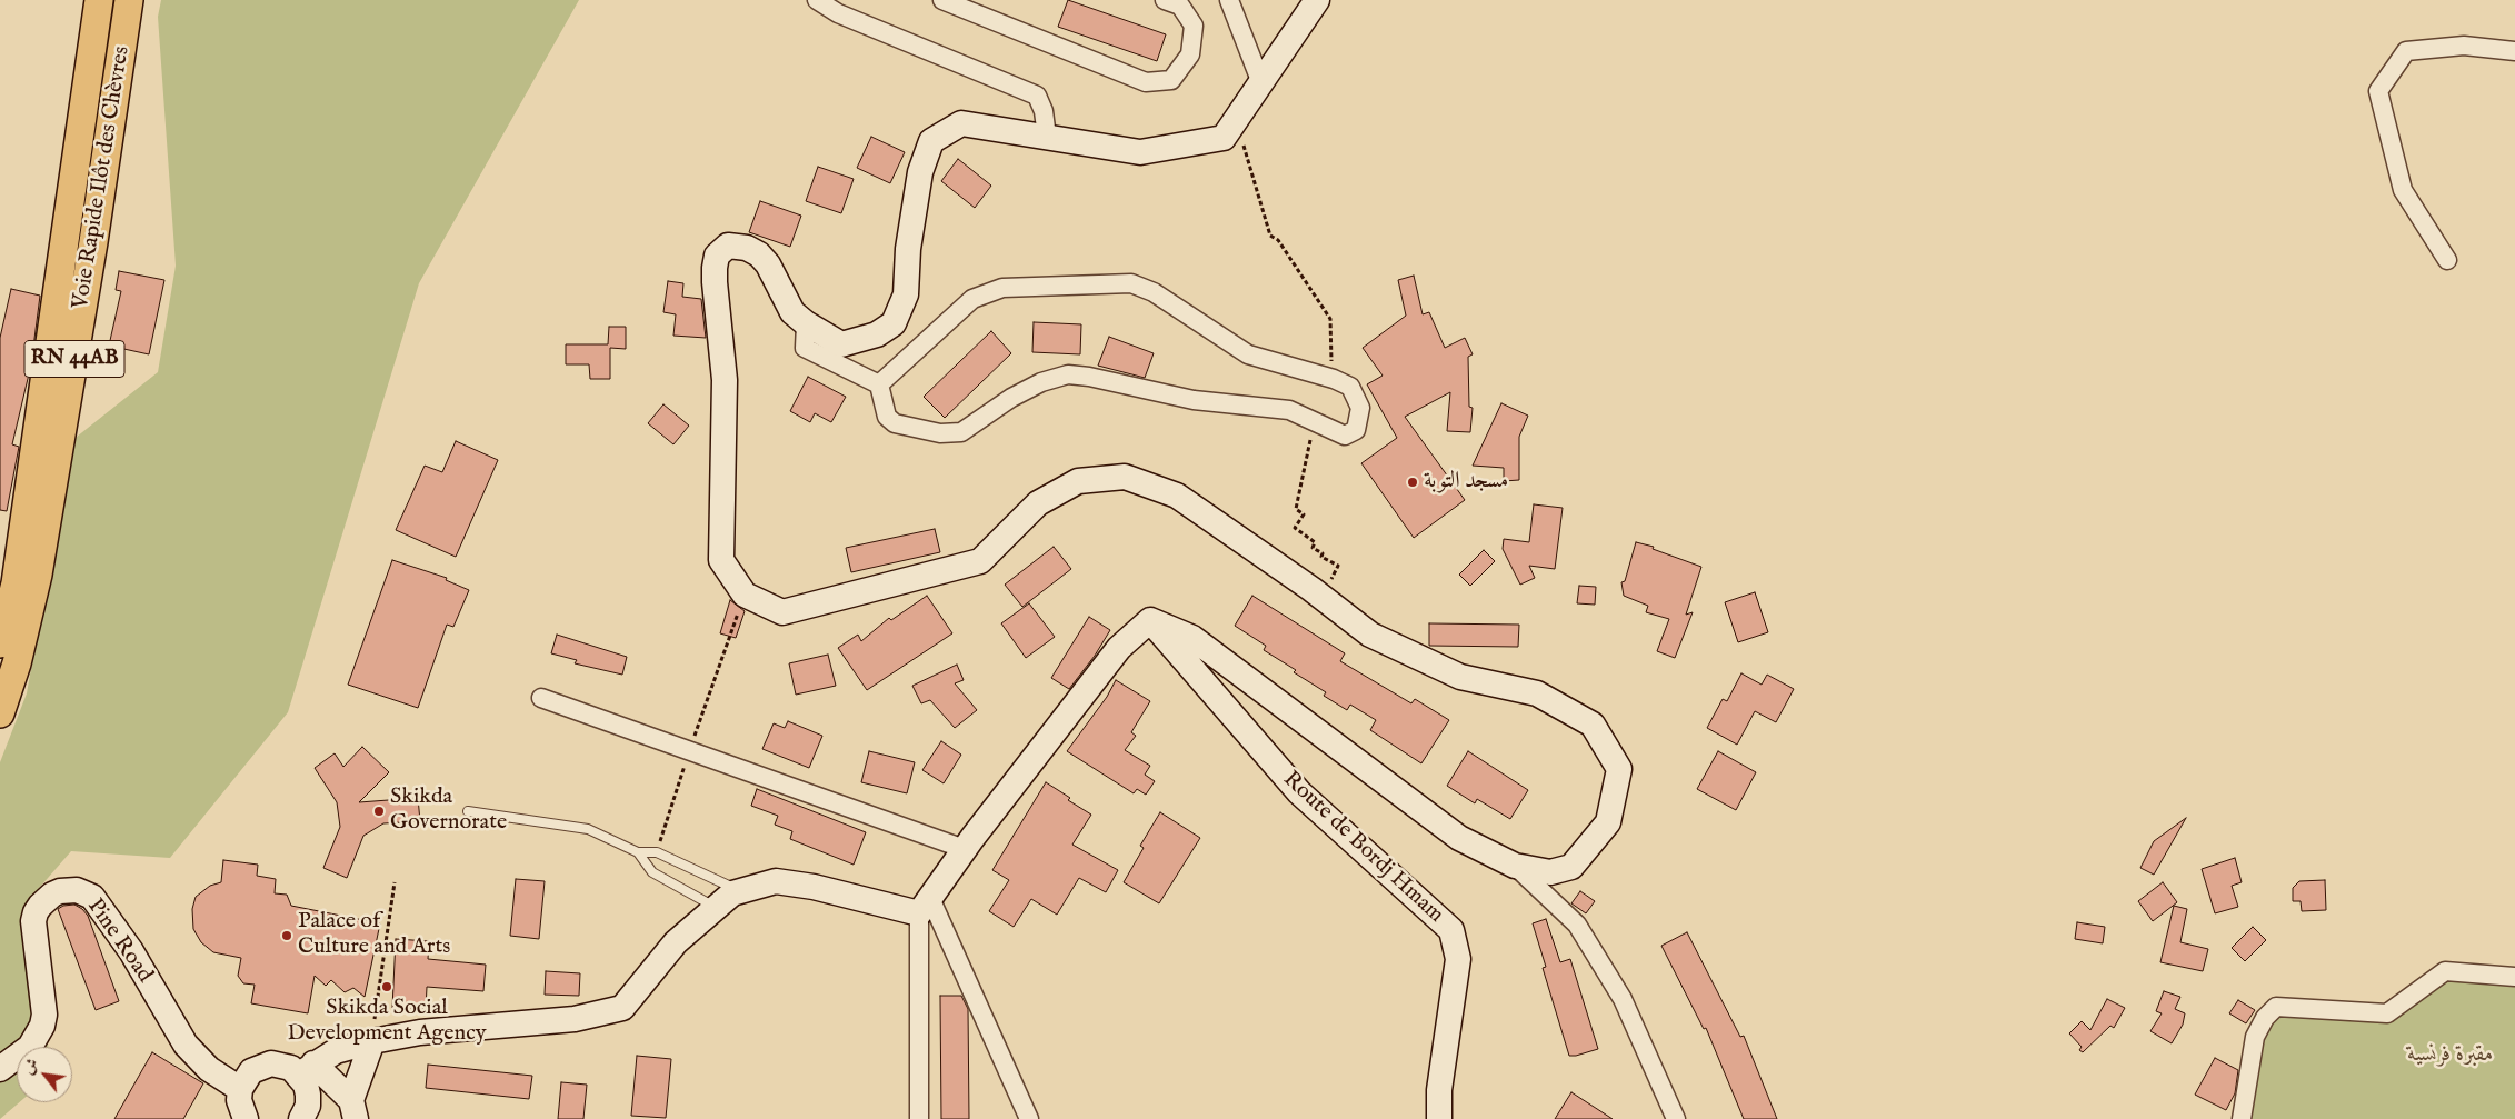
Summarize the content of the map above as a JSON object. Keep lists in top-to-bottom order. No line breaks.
{"streets":{"main road":["Voie Rapide Ilôt des Chèvres","RN 44AB"],"street":["Route de Bordj Hmam","Pine Road"]},"parks":["مقبرة فرنسية"],"places":["مسجد التوبة","Skikda Governorate","Palace of Culture and Arts","Skikda Social Development Agency"],"north":"top left"}
